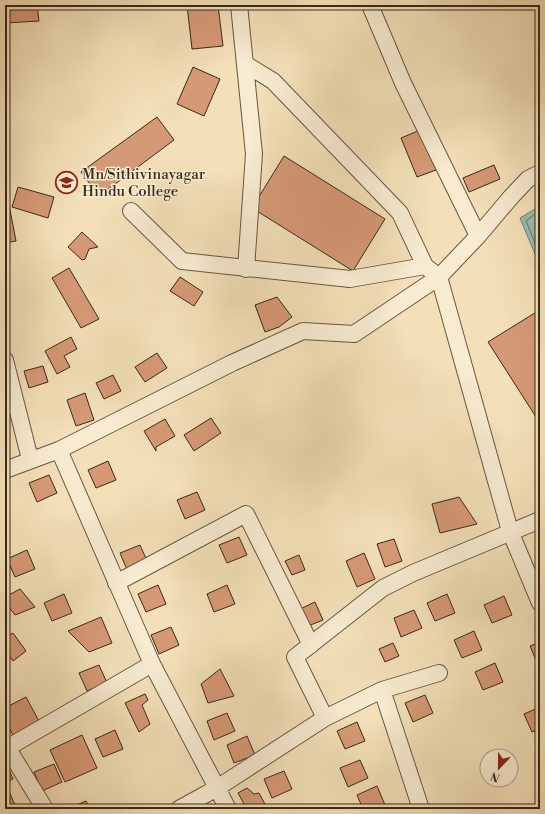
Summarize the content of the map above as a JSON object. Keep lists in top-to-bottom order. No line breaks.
{"places":{"school or university":["Mn/Sithivinayagar Hindu College"]},"north":"bottom"}
